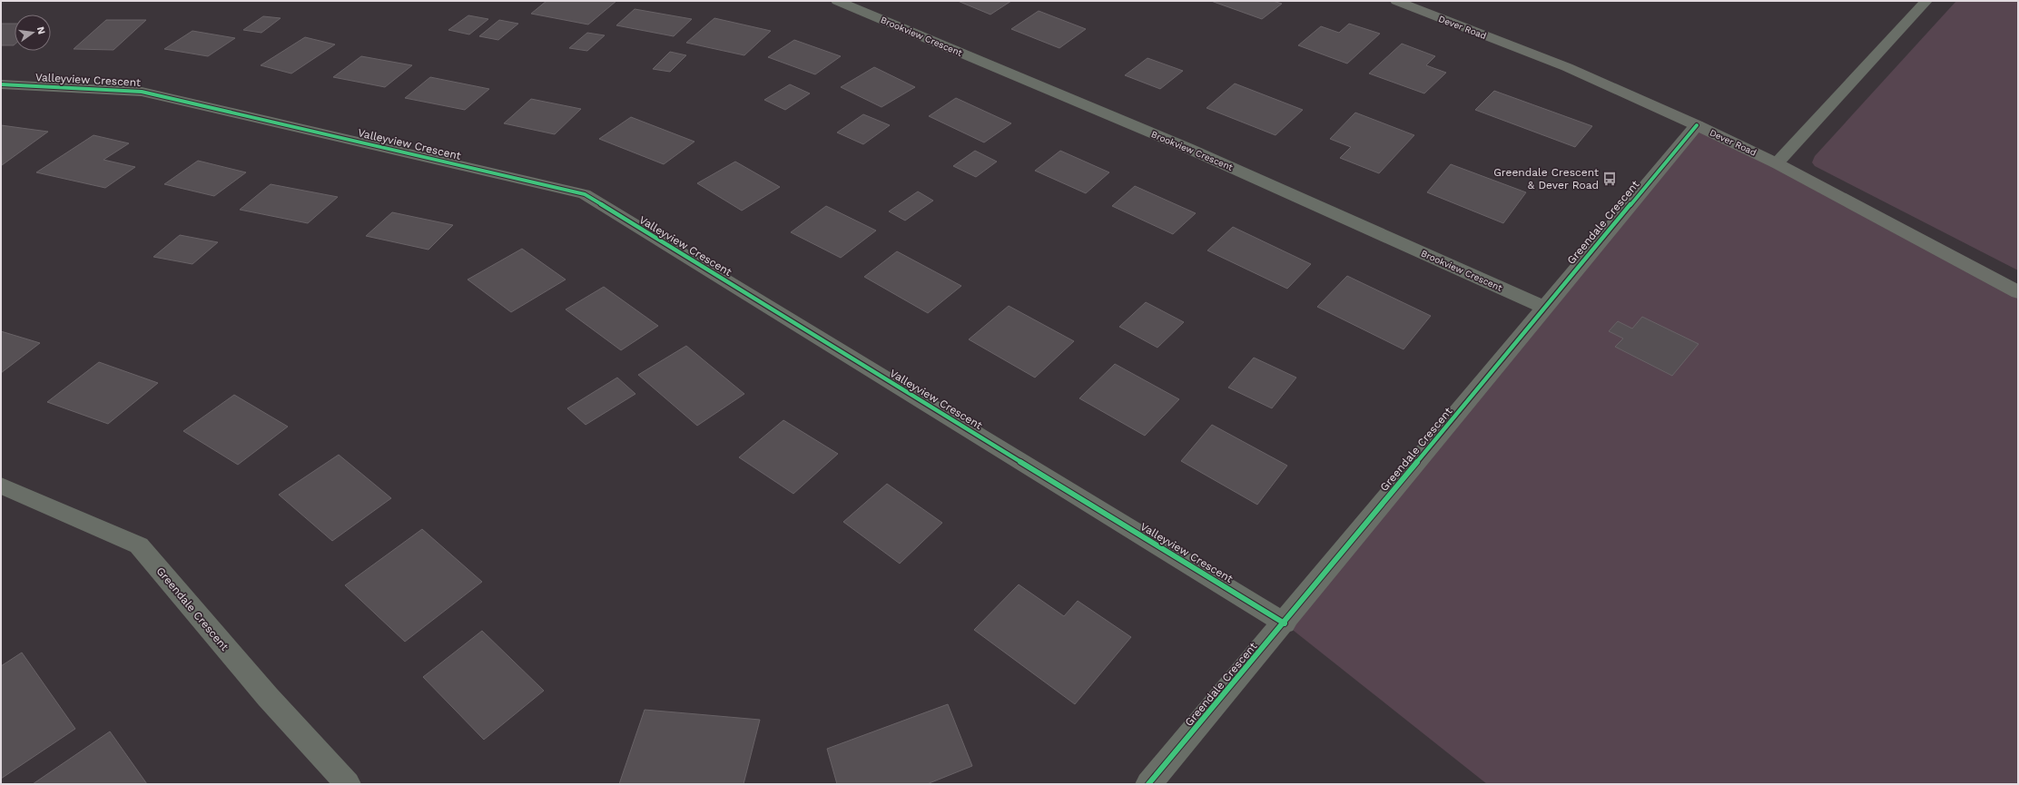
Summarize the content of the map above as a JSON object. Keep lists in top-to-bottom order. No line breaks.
{"streets":{"main road":["Dever Road"],"street":["Brookview Crescent","Valleyview Crescent","Greendale Crescent"]},"crossings":[["Dever Road","Greendale Crescent"],["Brookview Crescent","Greendale Crescent"],["Valleyview Crescent","Greendale Crescent"]],"places":{"bus stop":["Greendale Crescent & Dever Road"]},"north":"right"}
